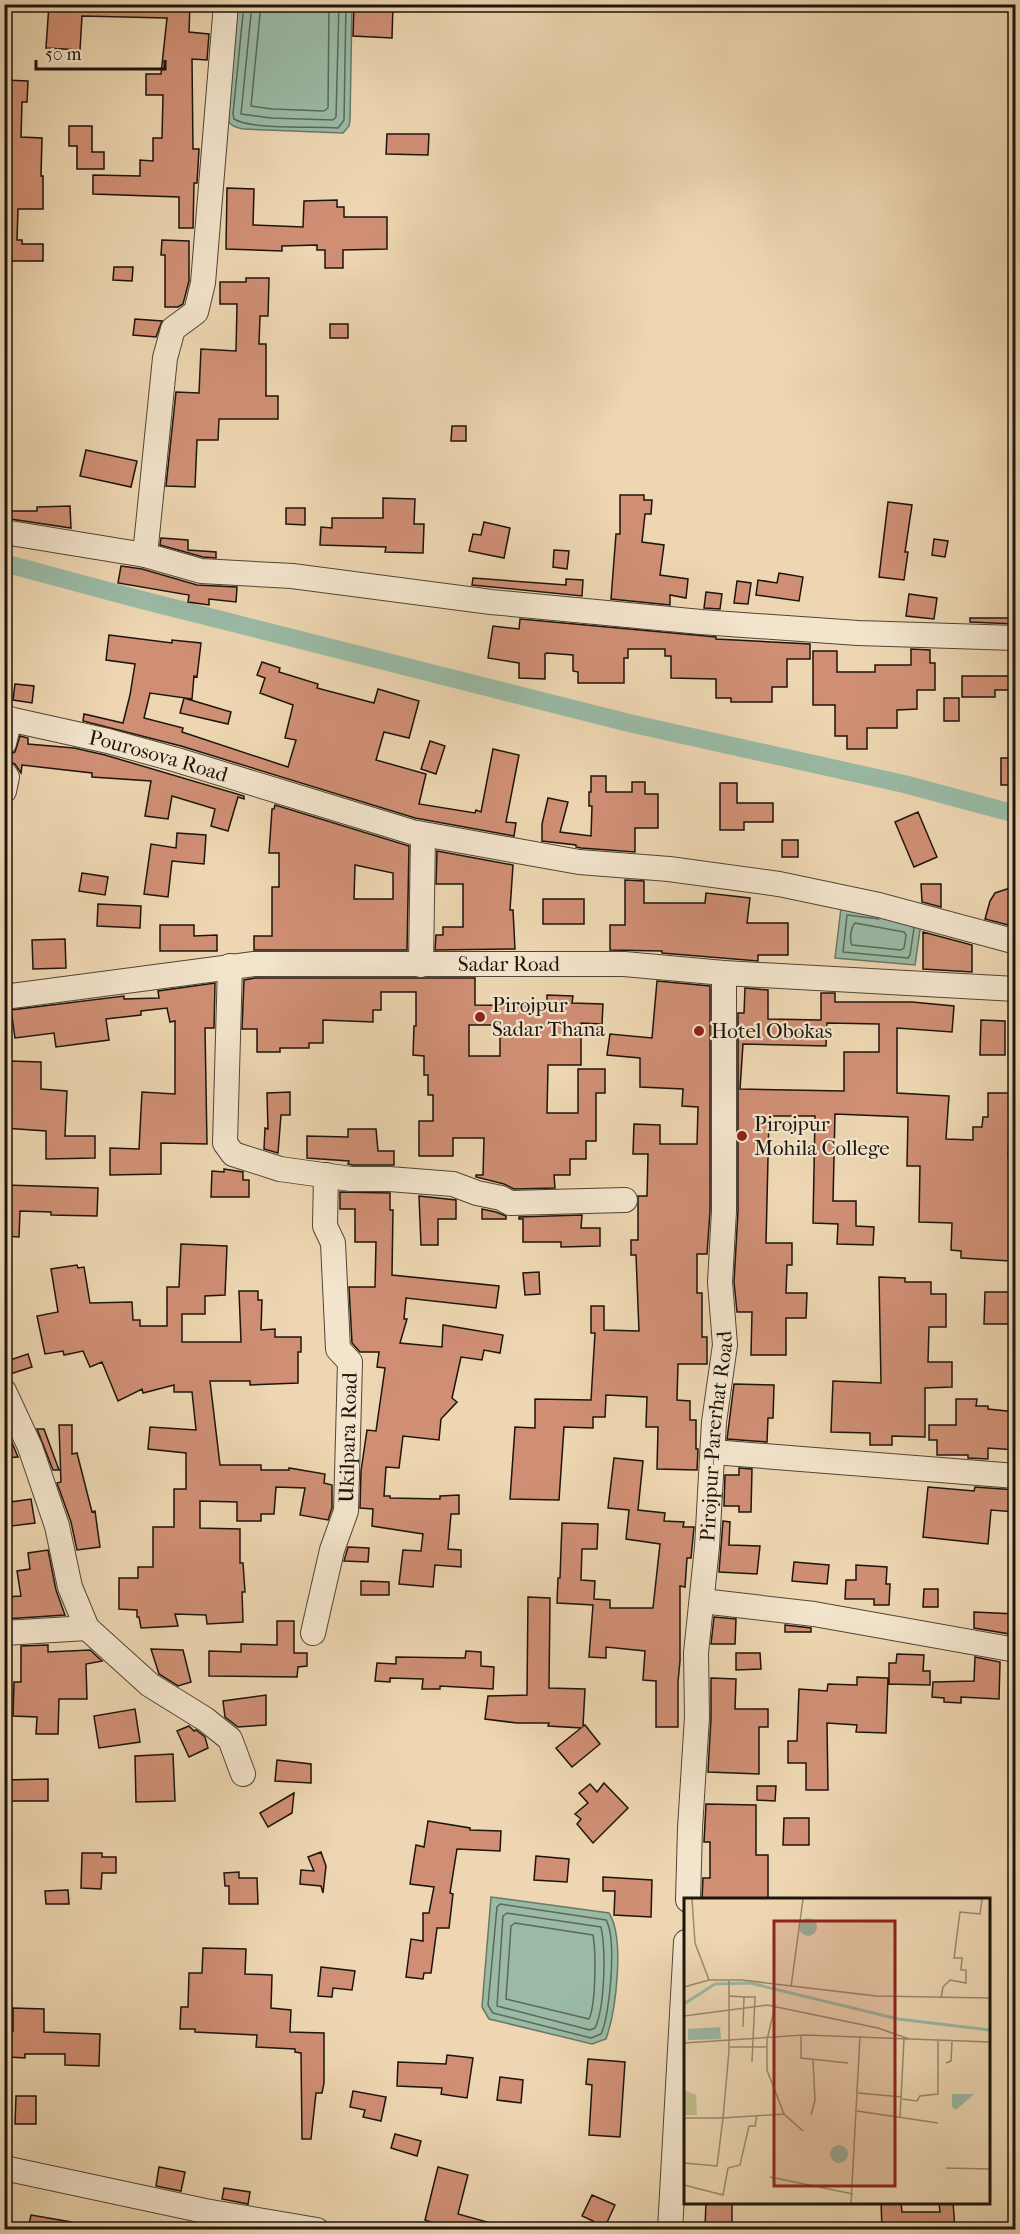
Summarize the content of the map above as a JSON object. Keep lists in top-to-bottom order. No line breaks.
{"streets":{"street":["Pourosova Road","Sadar Road","Pirojpur-Parerhat Road","Ukilpara Road"]},"crossings":[["Sadar Road","Pirojpur-Parerhat Road"]],"places":["Pirojpur Sadar Thana","Hotel Obokas","Pirojpur Mohila College"],"scale_bar":"50 m"}
